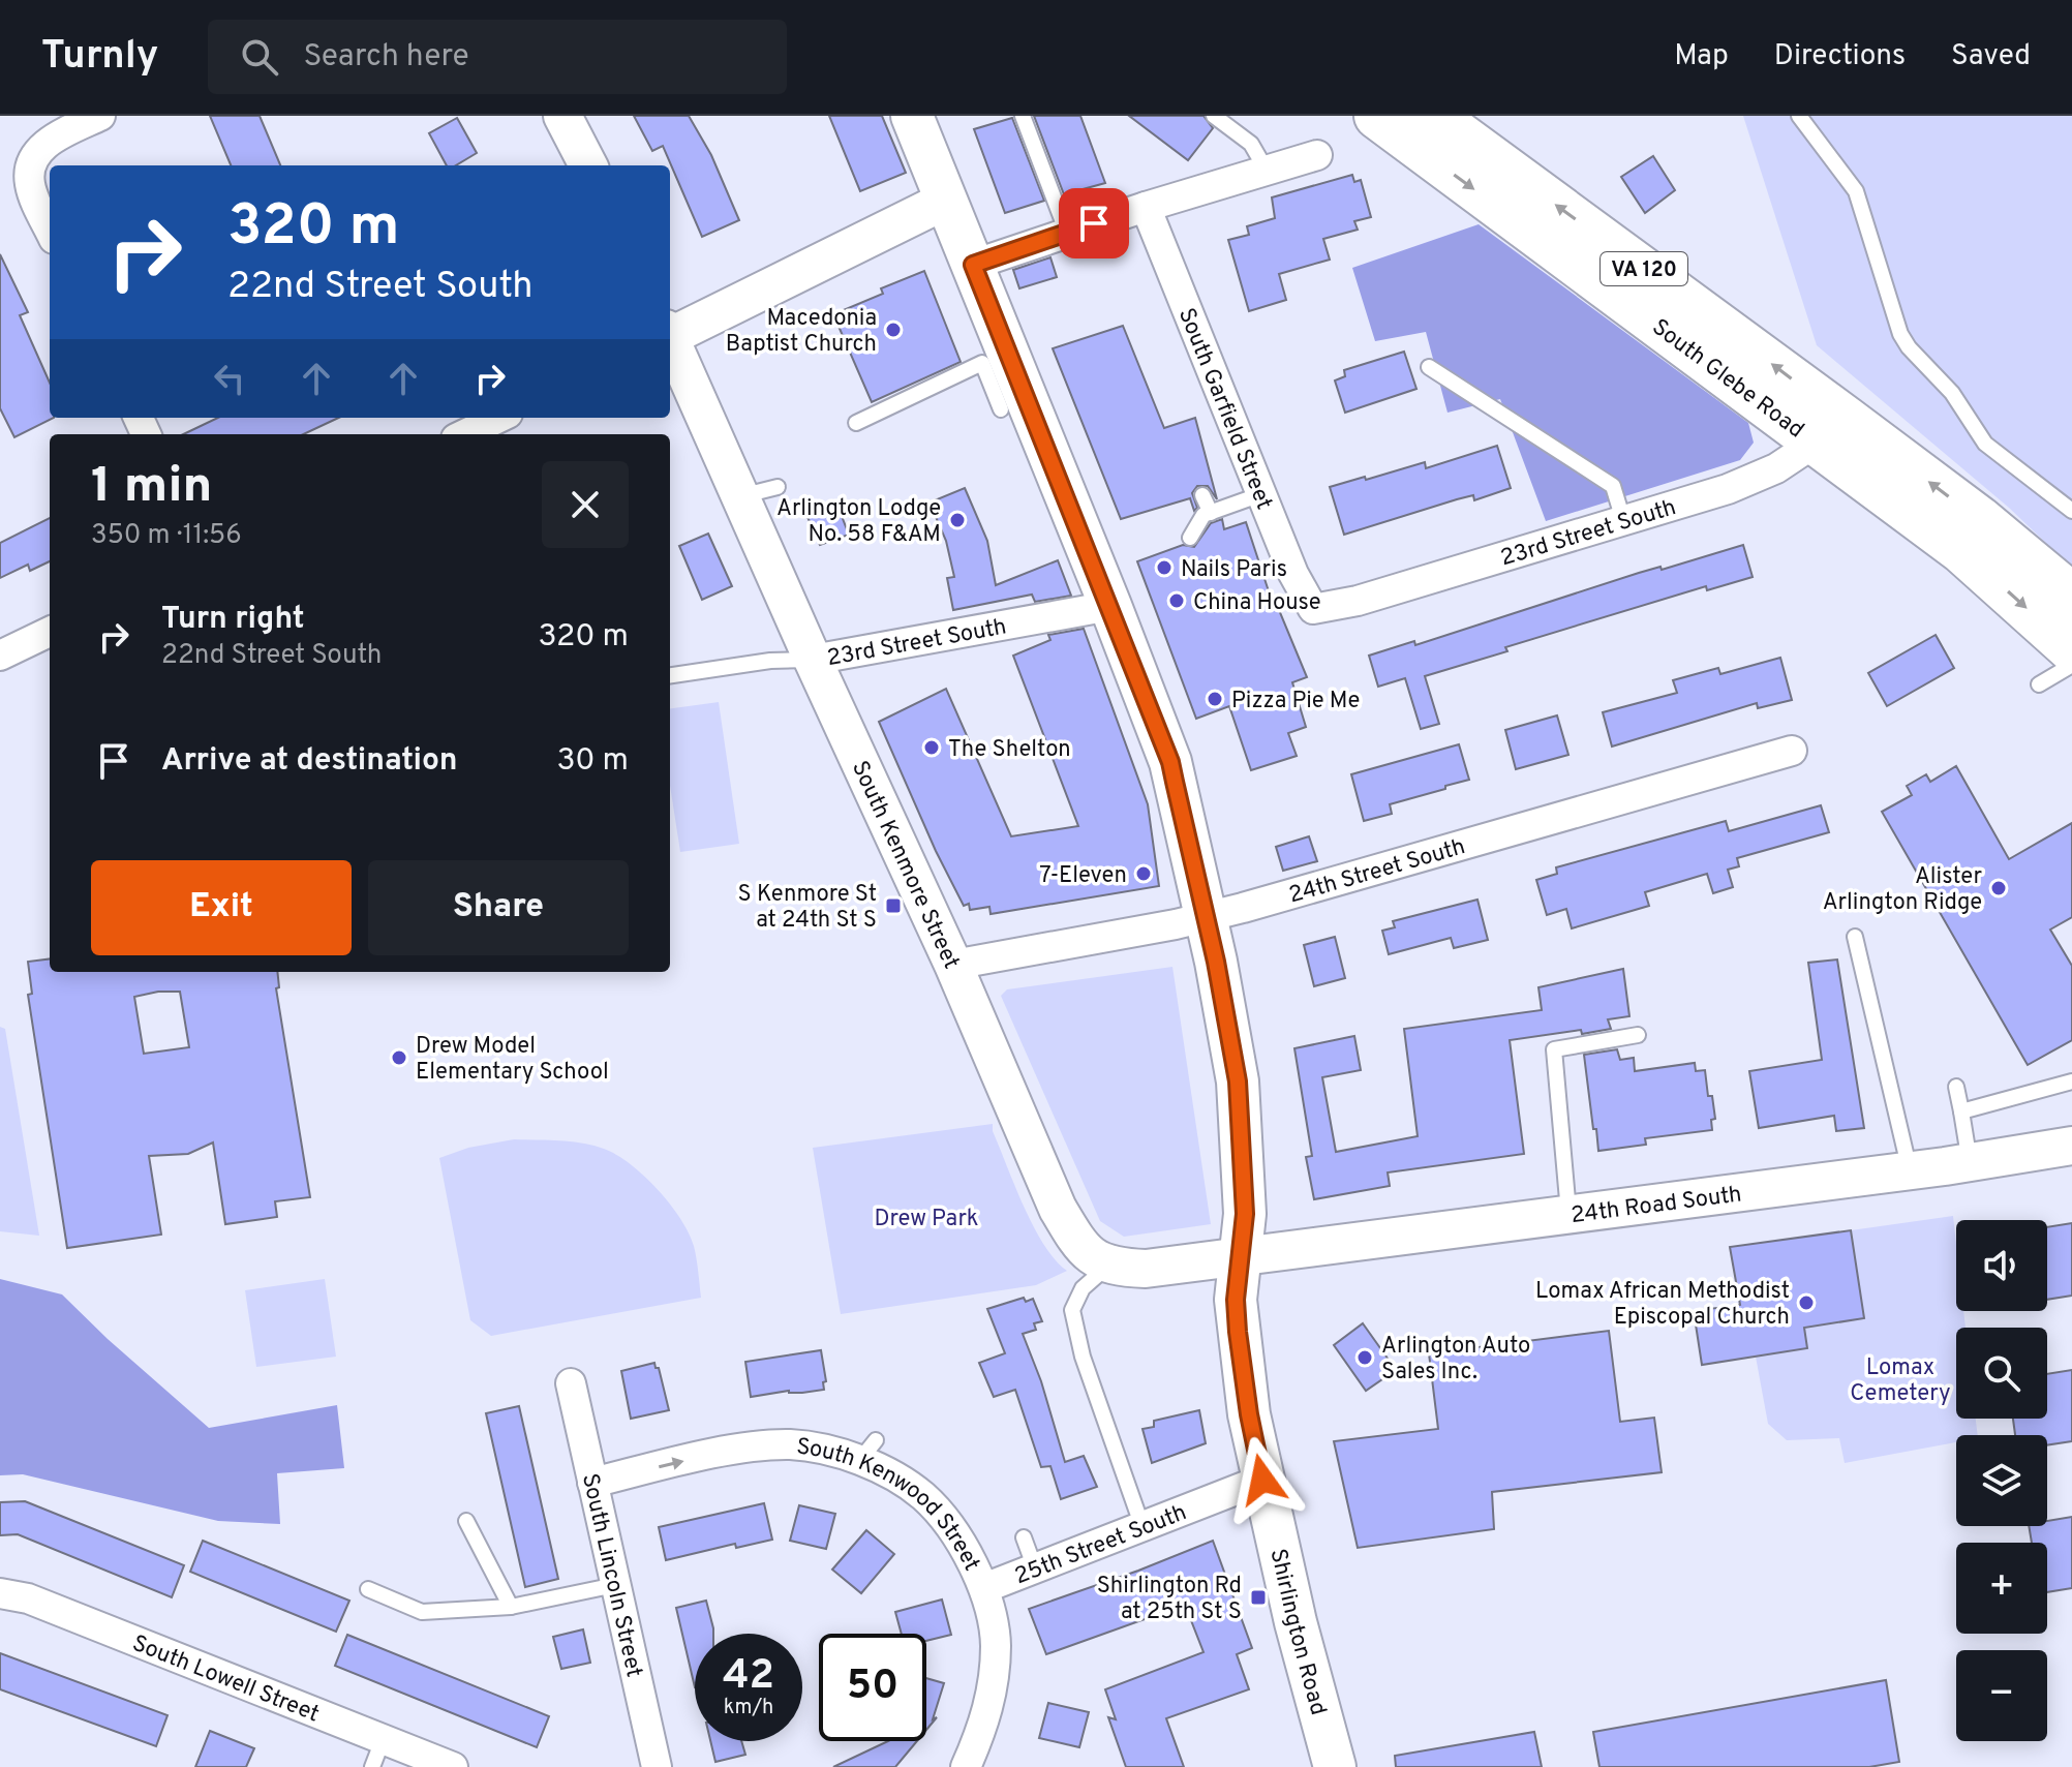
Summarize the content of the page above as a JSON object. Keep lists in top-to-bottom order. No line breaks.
{"streets":{"main road":["VA 120","South Glebe Road","Shirlington Road"],"street":["South Garfield Street","23rd Street South","South Kenmore Street","24th Street South","24th Road South","South Kenwood Street","25th Street South","South Lincoln Street","South Lowell Street"]},"crossings":[["South Glebe Road","23rd Street South"],["South Garfield Street","23rd Street South"],["23rd Street South","South Kenmore Street"],["23rd Street South","Shirlington Road"],["South Kenmore Street","24th Street South"],["24th Street South","Shirlington Road"],["24th Road South","Shirlington Road"],["South Kenwood Street","25th Street South"],["South Kenwood Street","South Lincoln Street"],["25th Street South","Shirlington Road"]],"one_way":["South Kenwood Street"],"parks":["Drew Park","Lomax Cemetery"],"places":{"other":["Macedonia Baptist Church","Arlington Lodge No. 58 F&AM","Nails Paris","China House","Pizza Pie Me","The Shelton","7-Eleven","Alister Arlington Ridge","Drew Model Elementary School","Lomax African Methodist Episcopal Church","Arlington Auto Sales Inc."],"transit":["S Kenmore St at 24th St S","Shirlington Rd at 25th St S"]},"page":{"header":"Turnly","search":"Search here","nav":["Map","Directions","Saved"],"turn":["320 m","22nd Street South"],"heading":["1 min","350 m · 11:56"],"list":[{"name":"Turn right","note":"22nd Street South","value":"320 m"},{"name":"Arrive at destination","value":"30 m"}],"buttons":["Exit","Share"],"map_buttons":["+","−"],"speed":"42 km/h","limit":"50"}}
